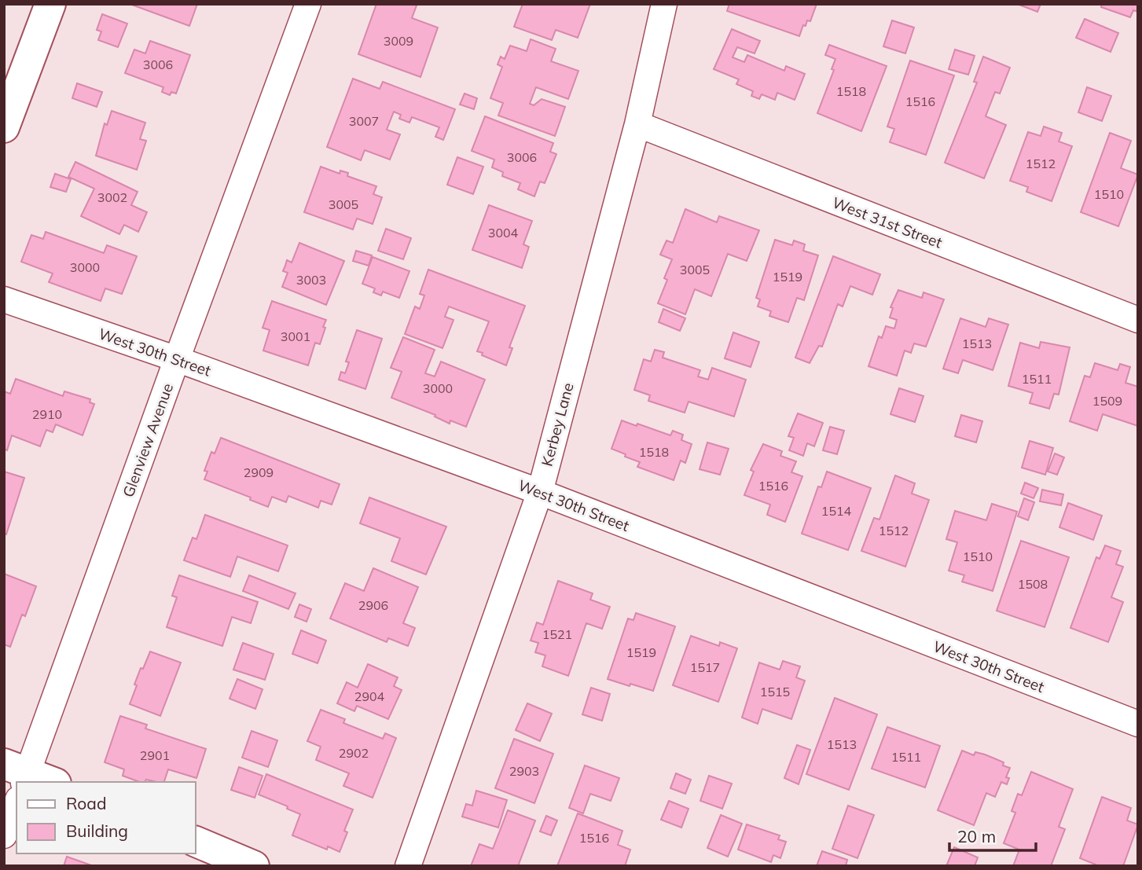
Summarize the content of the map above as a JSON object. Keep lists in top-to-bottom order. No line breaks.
{"streets":{"street":["West 31st Street","West 30th Street","Kerbey Lane","Glenview Avenue"]},"crossings":[["West 31st Street","Kerbey Lane"],["West 30th Street","Kerbey Lane"],["West 30th Street","Glenview Avenue"]],"house_numbers":["3009","3006","1518","1516","3007","3006","1512","1510","3002","3005","3004","3000","3005","1519","3003","3001","1513","1511","3000","1509","2910","1518","2909","1516","1514","1512","1510","1508","2906","1521","1519","1517","1515","2904","1513","2902","2901","1511","2903","1516"],"legend":["Road","Building"],"scale_bar":"20 m"}
